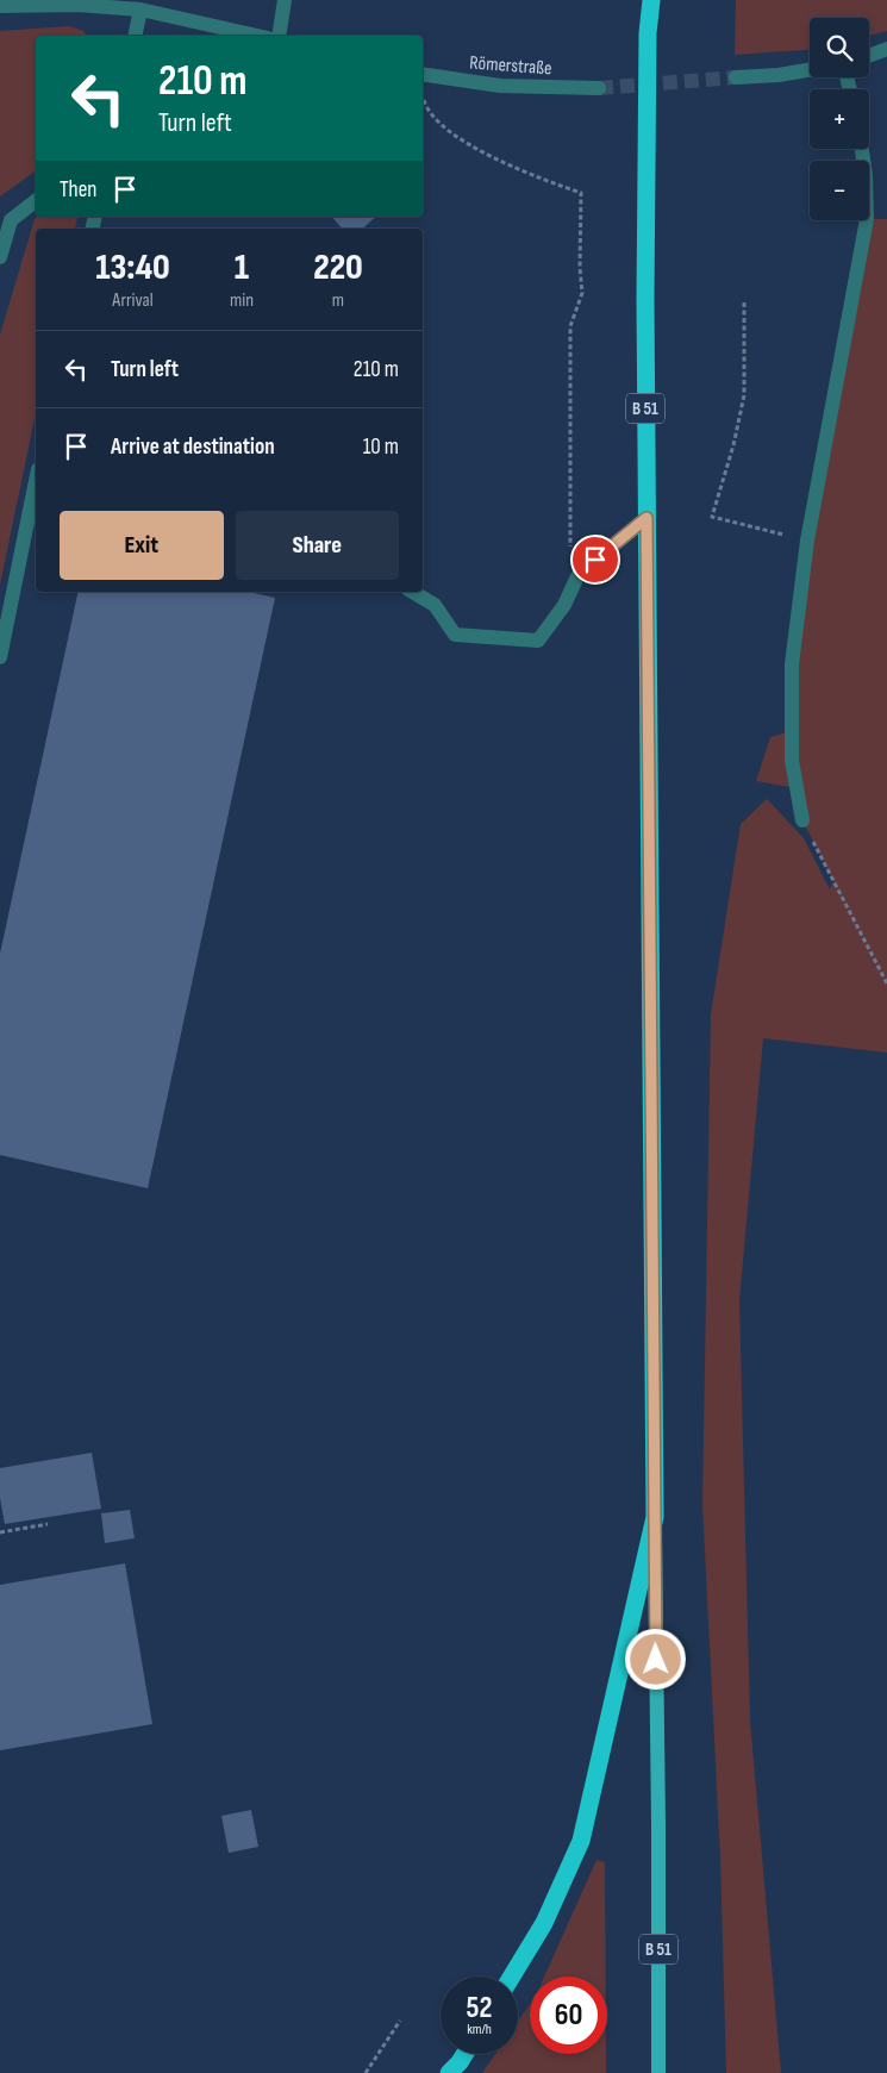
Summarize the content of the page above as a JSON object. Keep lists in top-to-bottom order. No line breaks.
{"streets":{"highway":["B 51"],"street":["Römerstraße"]},"page":{"map_buttons":["+","−"],"turn":["210 m","Turn left"],"then":"Then","eta":["13:40","Arrival","1","min","220","m"],"list":[{"name":"Turn left","value":"210 m"},{"name":"Arrive at destination","value":"10 m"}],"buttons":["Exit","Share"],"speed":"52 km/h","limit":"60"}}
